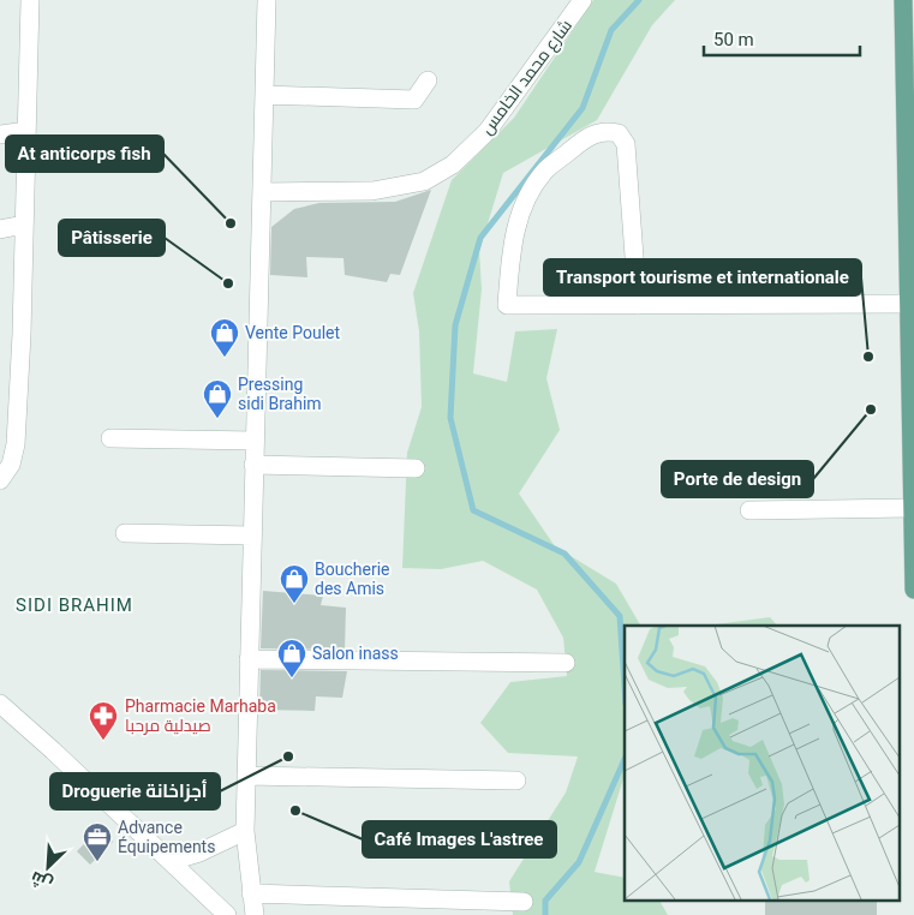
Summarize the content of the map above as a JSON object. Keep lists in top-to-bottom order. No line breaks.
{"streets":{"street":["شارع محمد الخامس"]},"districts":["SIDI BRAHIM"],"places":{"other":["At anticorps fish","Pâtisserie","Transport tourisme et internationale","Porte de design","Droguerie أجزاخانة","Café Images L'astree"],"shop":["Vente Poulet","Pressing sidi Brahim","Boucherie des Amis","Salon inass"],"pharmacy":["Pharmacie Marhaba صيدلية مرحبا"],"office":["Advance Équipements"]},"scale_bar":"50 m","north":"bottom left"}
